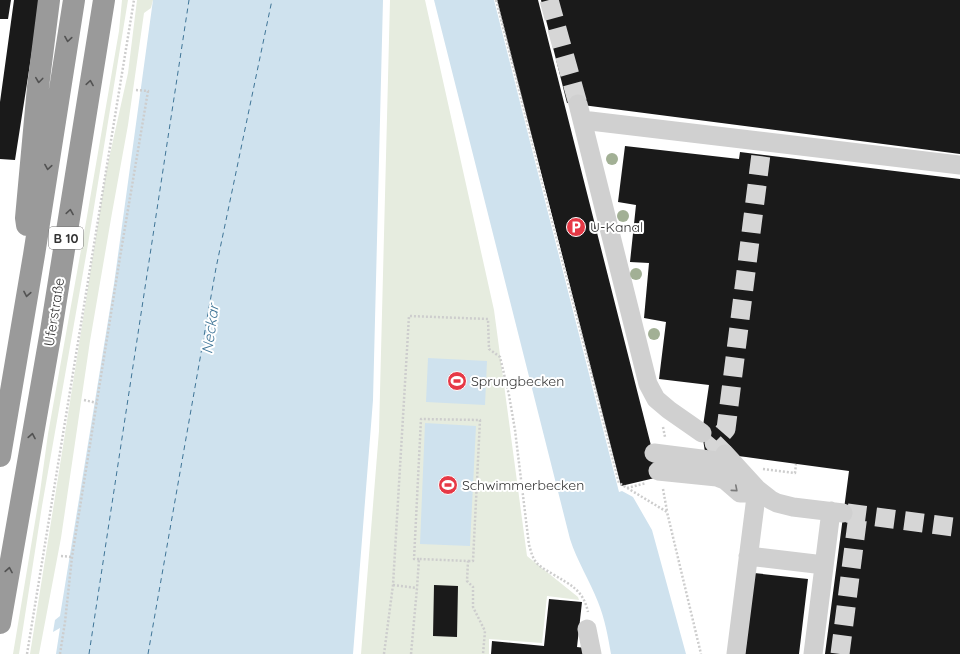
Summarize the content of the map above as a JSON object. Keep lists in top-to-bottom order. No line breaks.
{"streets":{"highway":["B 10","Uferstraße"]},"water":["Neckar"],"places":{"parking":["U-Kanal"],"sports":["Sprungbecken","Schwimmerbecken"]}}
